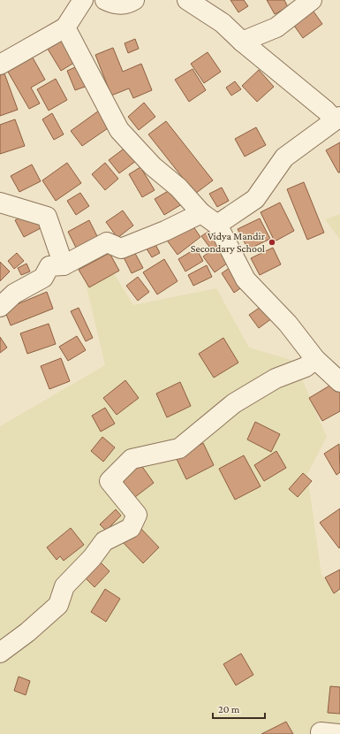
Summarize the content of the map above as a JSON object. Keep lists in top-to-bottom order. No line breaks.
{"places":["Vidya Mandir Secondary School"],"scale_bar":"20 m"}
